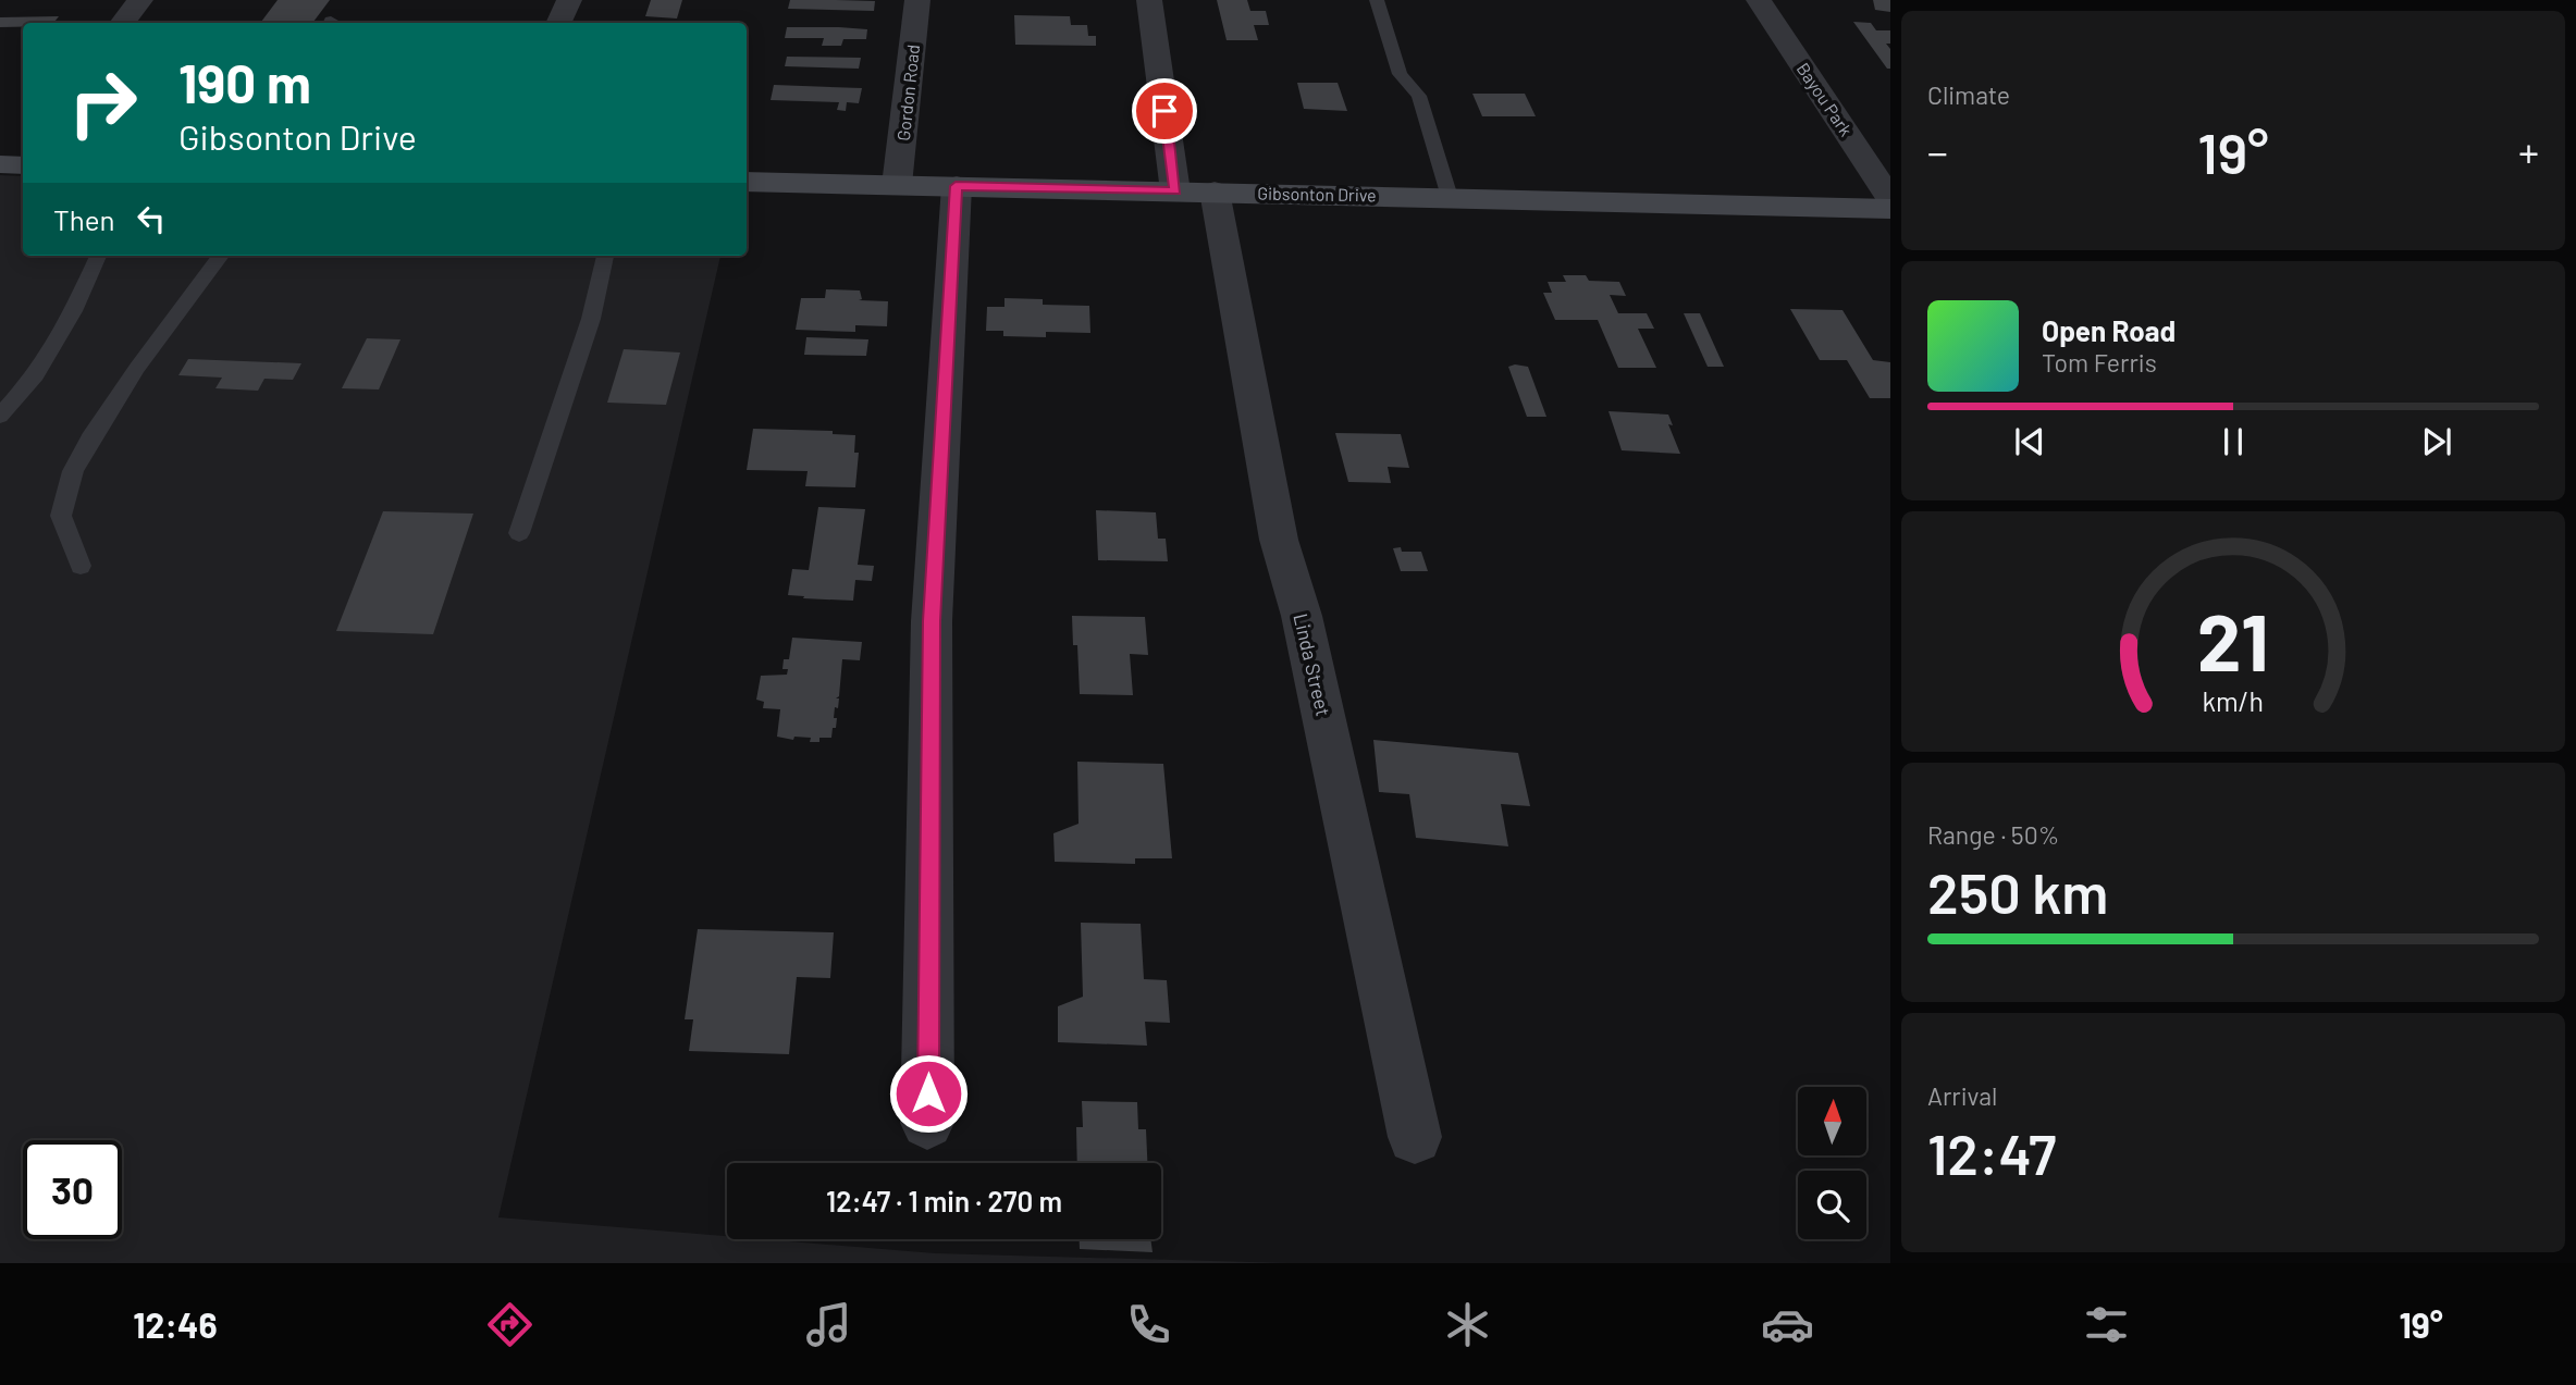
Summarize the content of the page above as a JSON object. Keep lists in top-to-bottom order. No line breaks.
{"streets":{"main road":["Gibsonton Drive"],"street":["Gordon Road","Bayou Park","Linda Street"]},"crossings":[["Gordon Road","Gibsonton Drive"],["Gibsonton Drive","Linda Street"]],"north":"top","page":{"tile":["Climate",["Range · 50%","250 km"],["Arrival","12:47"]],"turn":["190 m","Gibsonton Drive"],"heat":["−","19°","+"],"then":"Then","song":["Open Road","Tom Ferris"],"limit":"30","trip":"12:47 · 1 min · 270 m","tabs":["12:46","19°"],"gauge":["21","km/h"]}}
